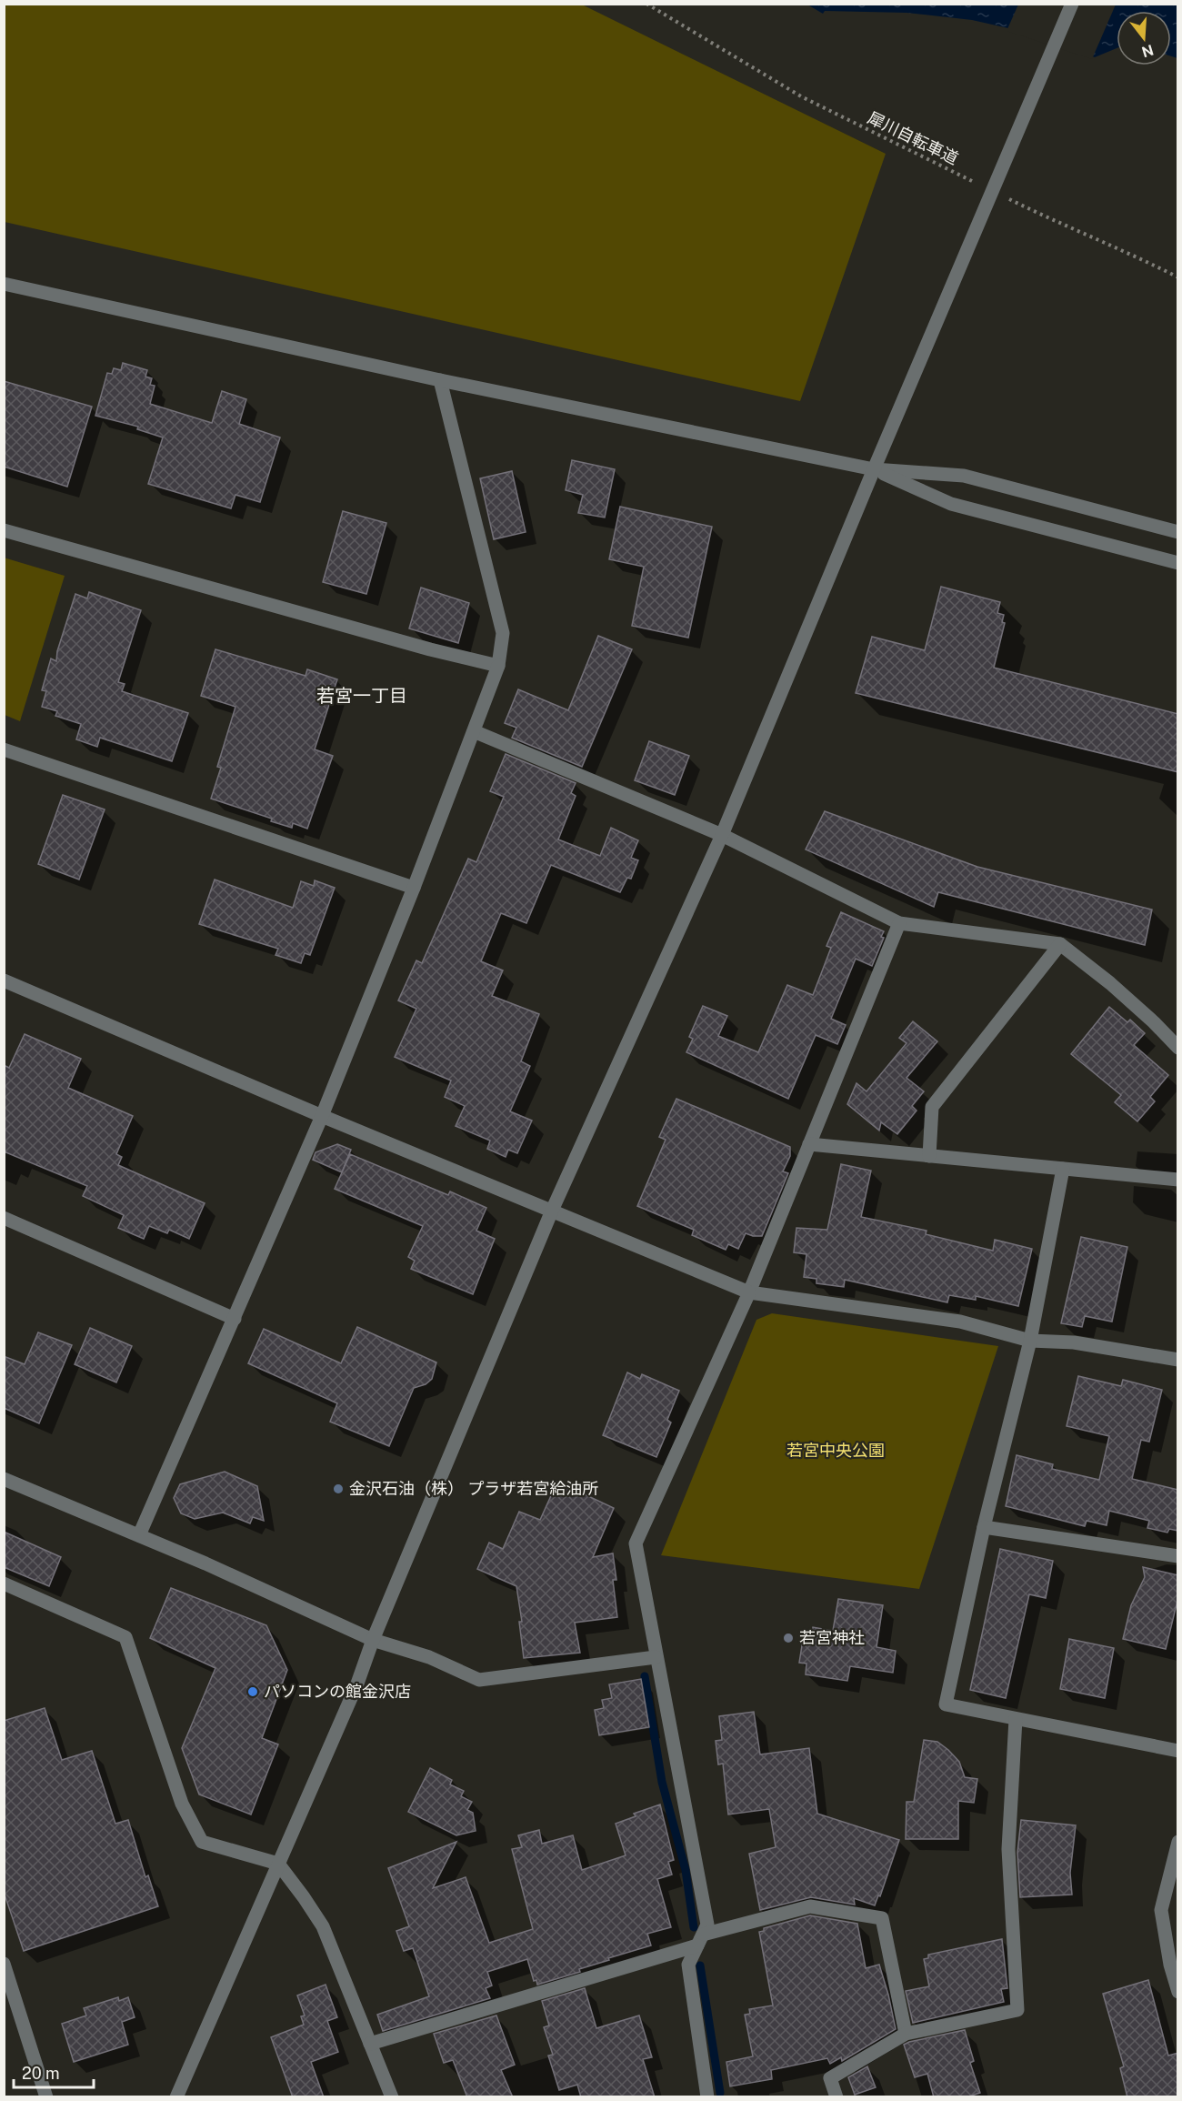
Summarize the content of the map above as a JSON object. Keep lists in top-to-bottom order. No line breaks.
{"streets":{"path":["犀川自転車道"]},"districts":["若宮一丁目"],"parks":["若宮中央公園"],"places":["金沢石油（株） プラザ若宮給油所","若宮神社","パソコンの館金沢店"],"scale_bar":"20 m","north":"bottom"}
